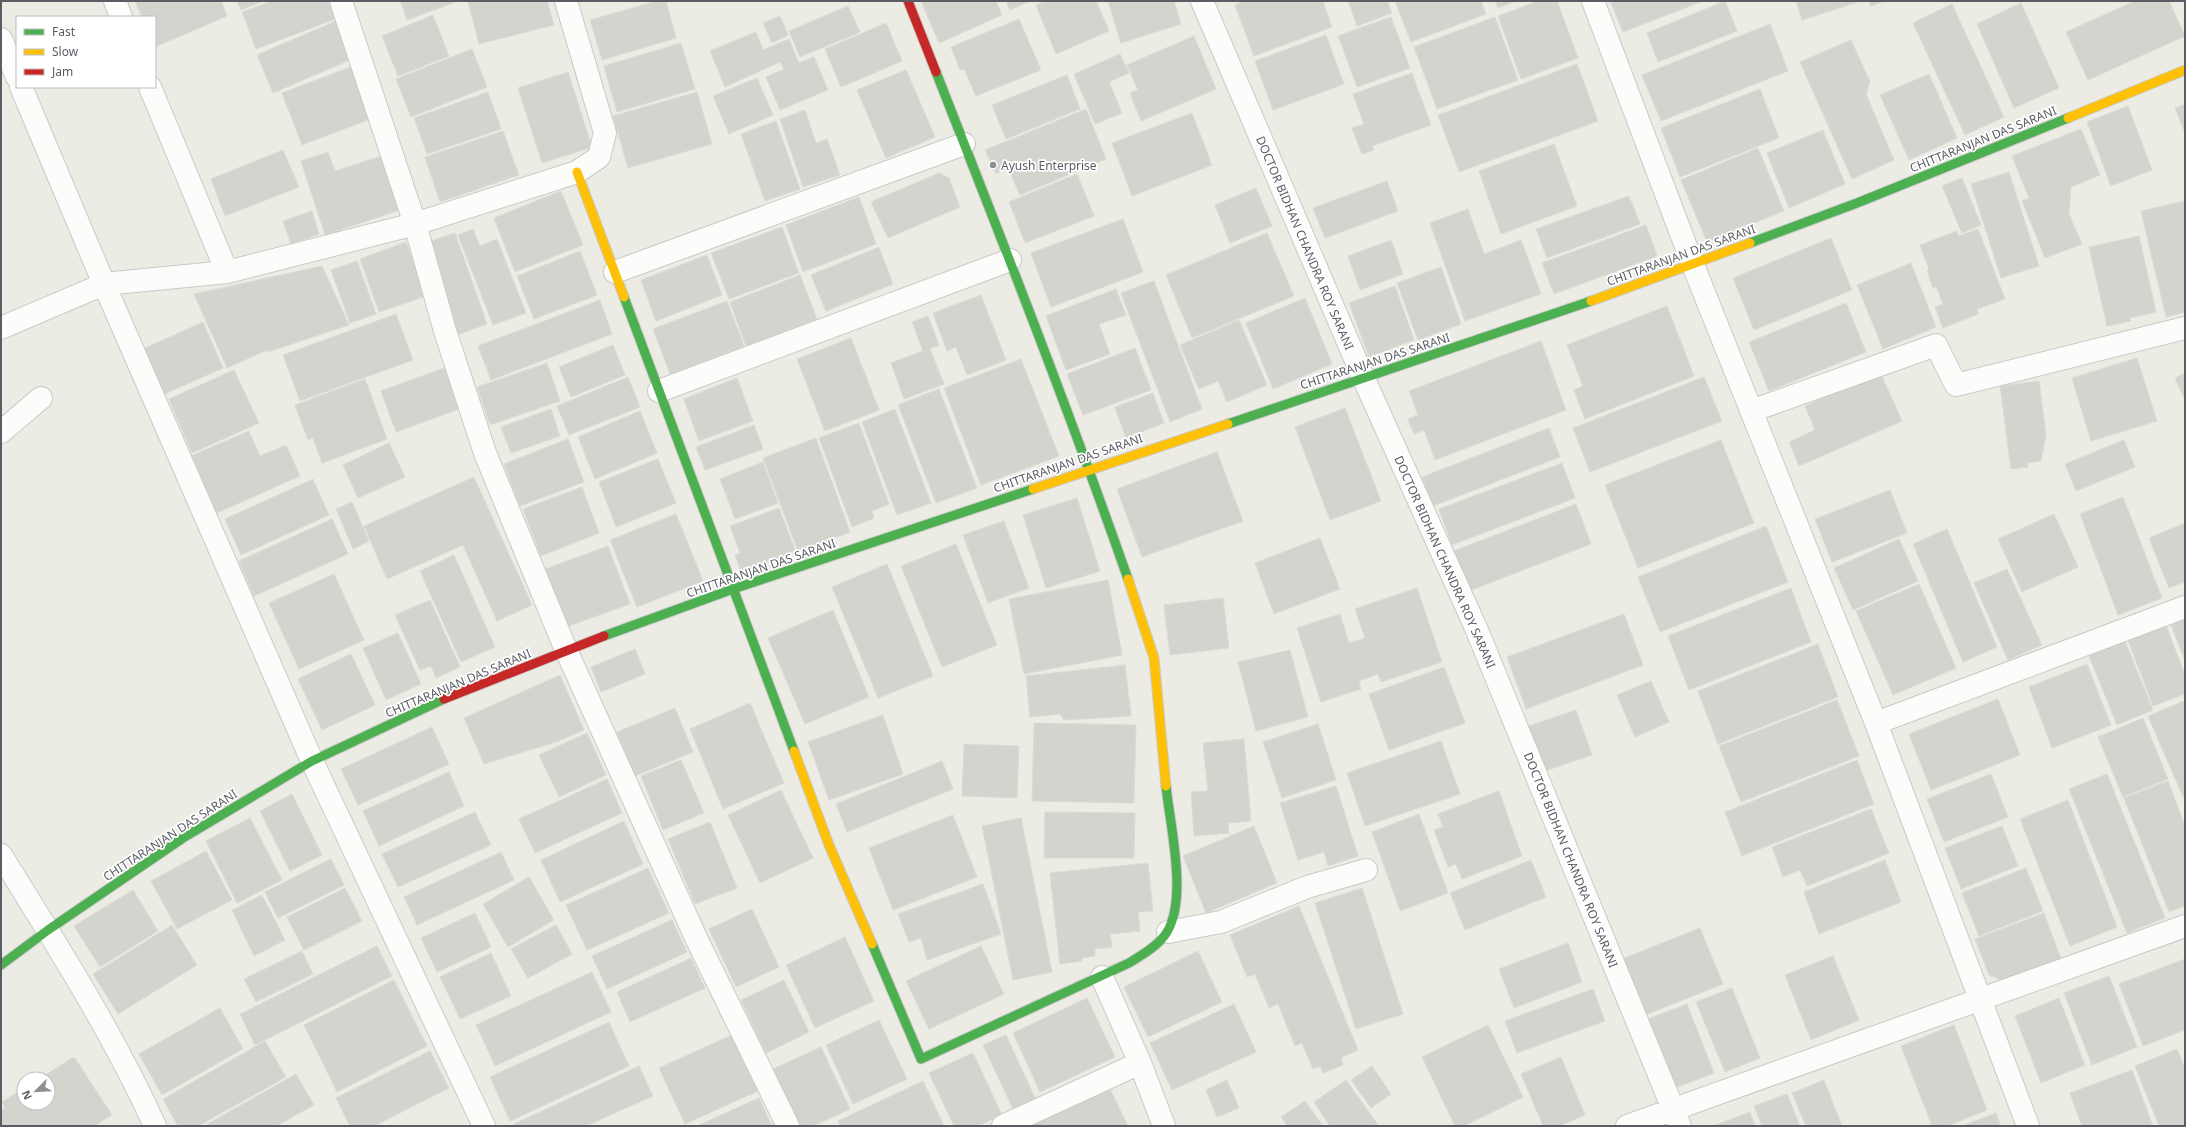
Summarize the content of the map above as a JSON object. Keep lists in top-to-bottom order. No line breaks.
{"streets":{"street":["CHITTARANJAN DAS SARANI","DOCTOR BIDHAN CHANDRA ROY SARANI"]},"crossings":[["CHITTARANJAN DAS SARANI","DOCTOR BIDHAN CHANDRA ROY SARANI"]],"places":["Ayush Enterprise"],"legend":["Fast","Slow","Jam"],"north":"bottom left"}
